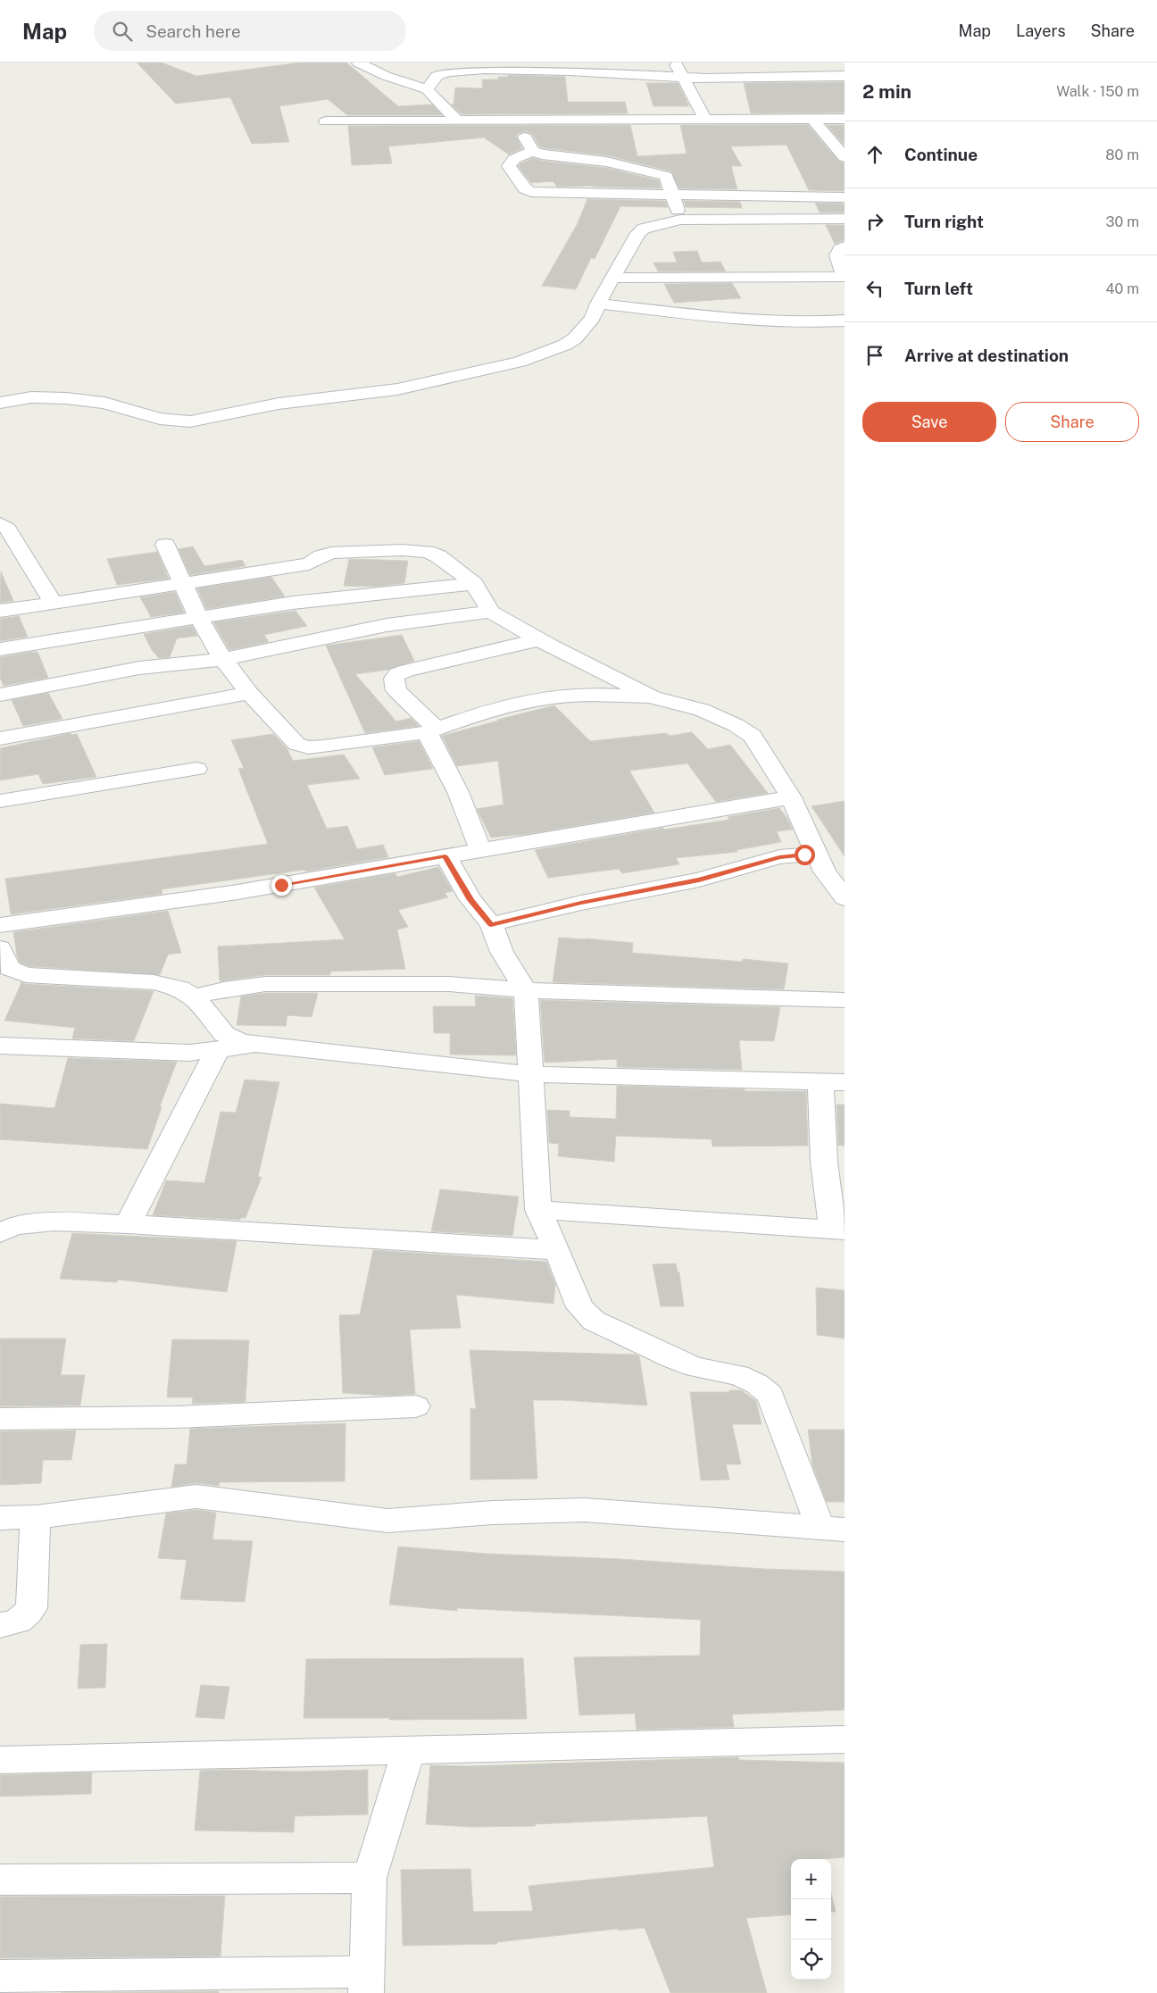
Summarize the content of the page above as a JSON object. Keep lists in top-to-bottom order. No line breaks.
{"page":{"header":"Map","search":"Search here","nav":["Map","Layers","Share"],"heading":["2 min","Walk · 150 m"],"list":[["Continue","80 m"],["Turn right","30 m"],["Turn left","40 m"],"Arrive at destination"],"buttons":["Save","Share"],"map_buttons":["+","−"]}}
